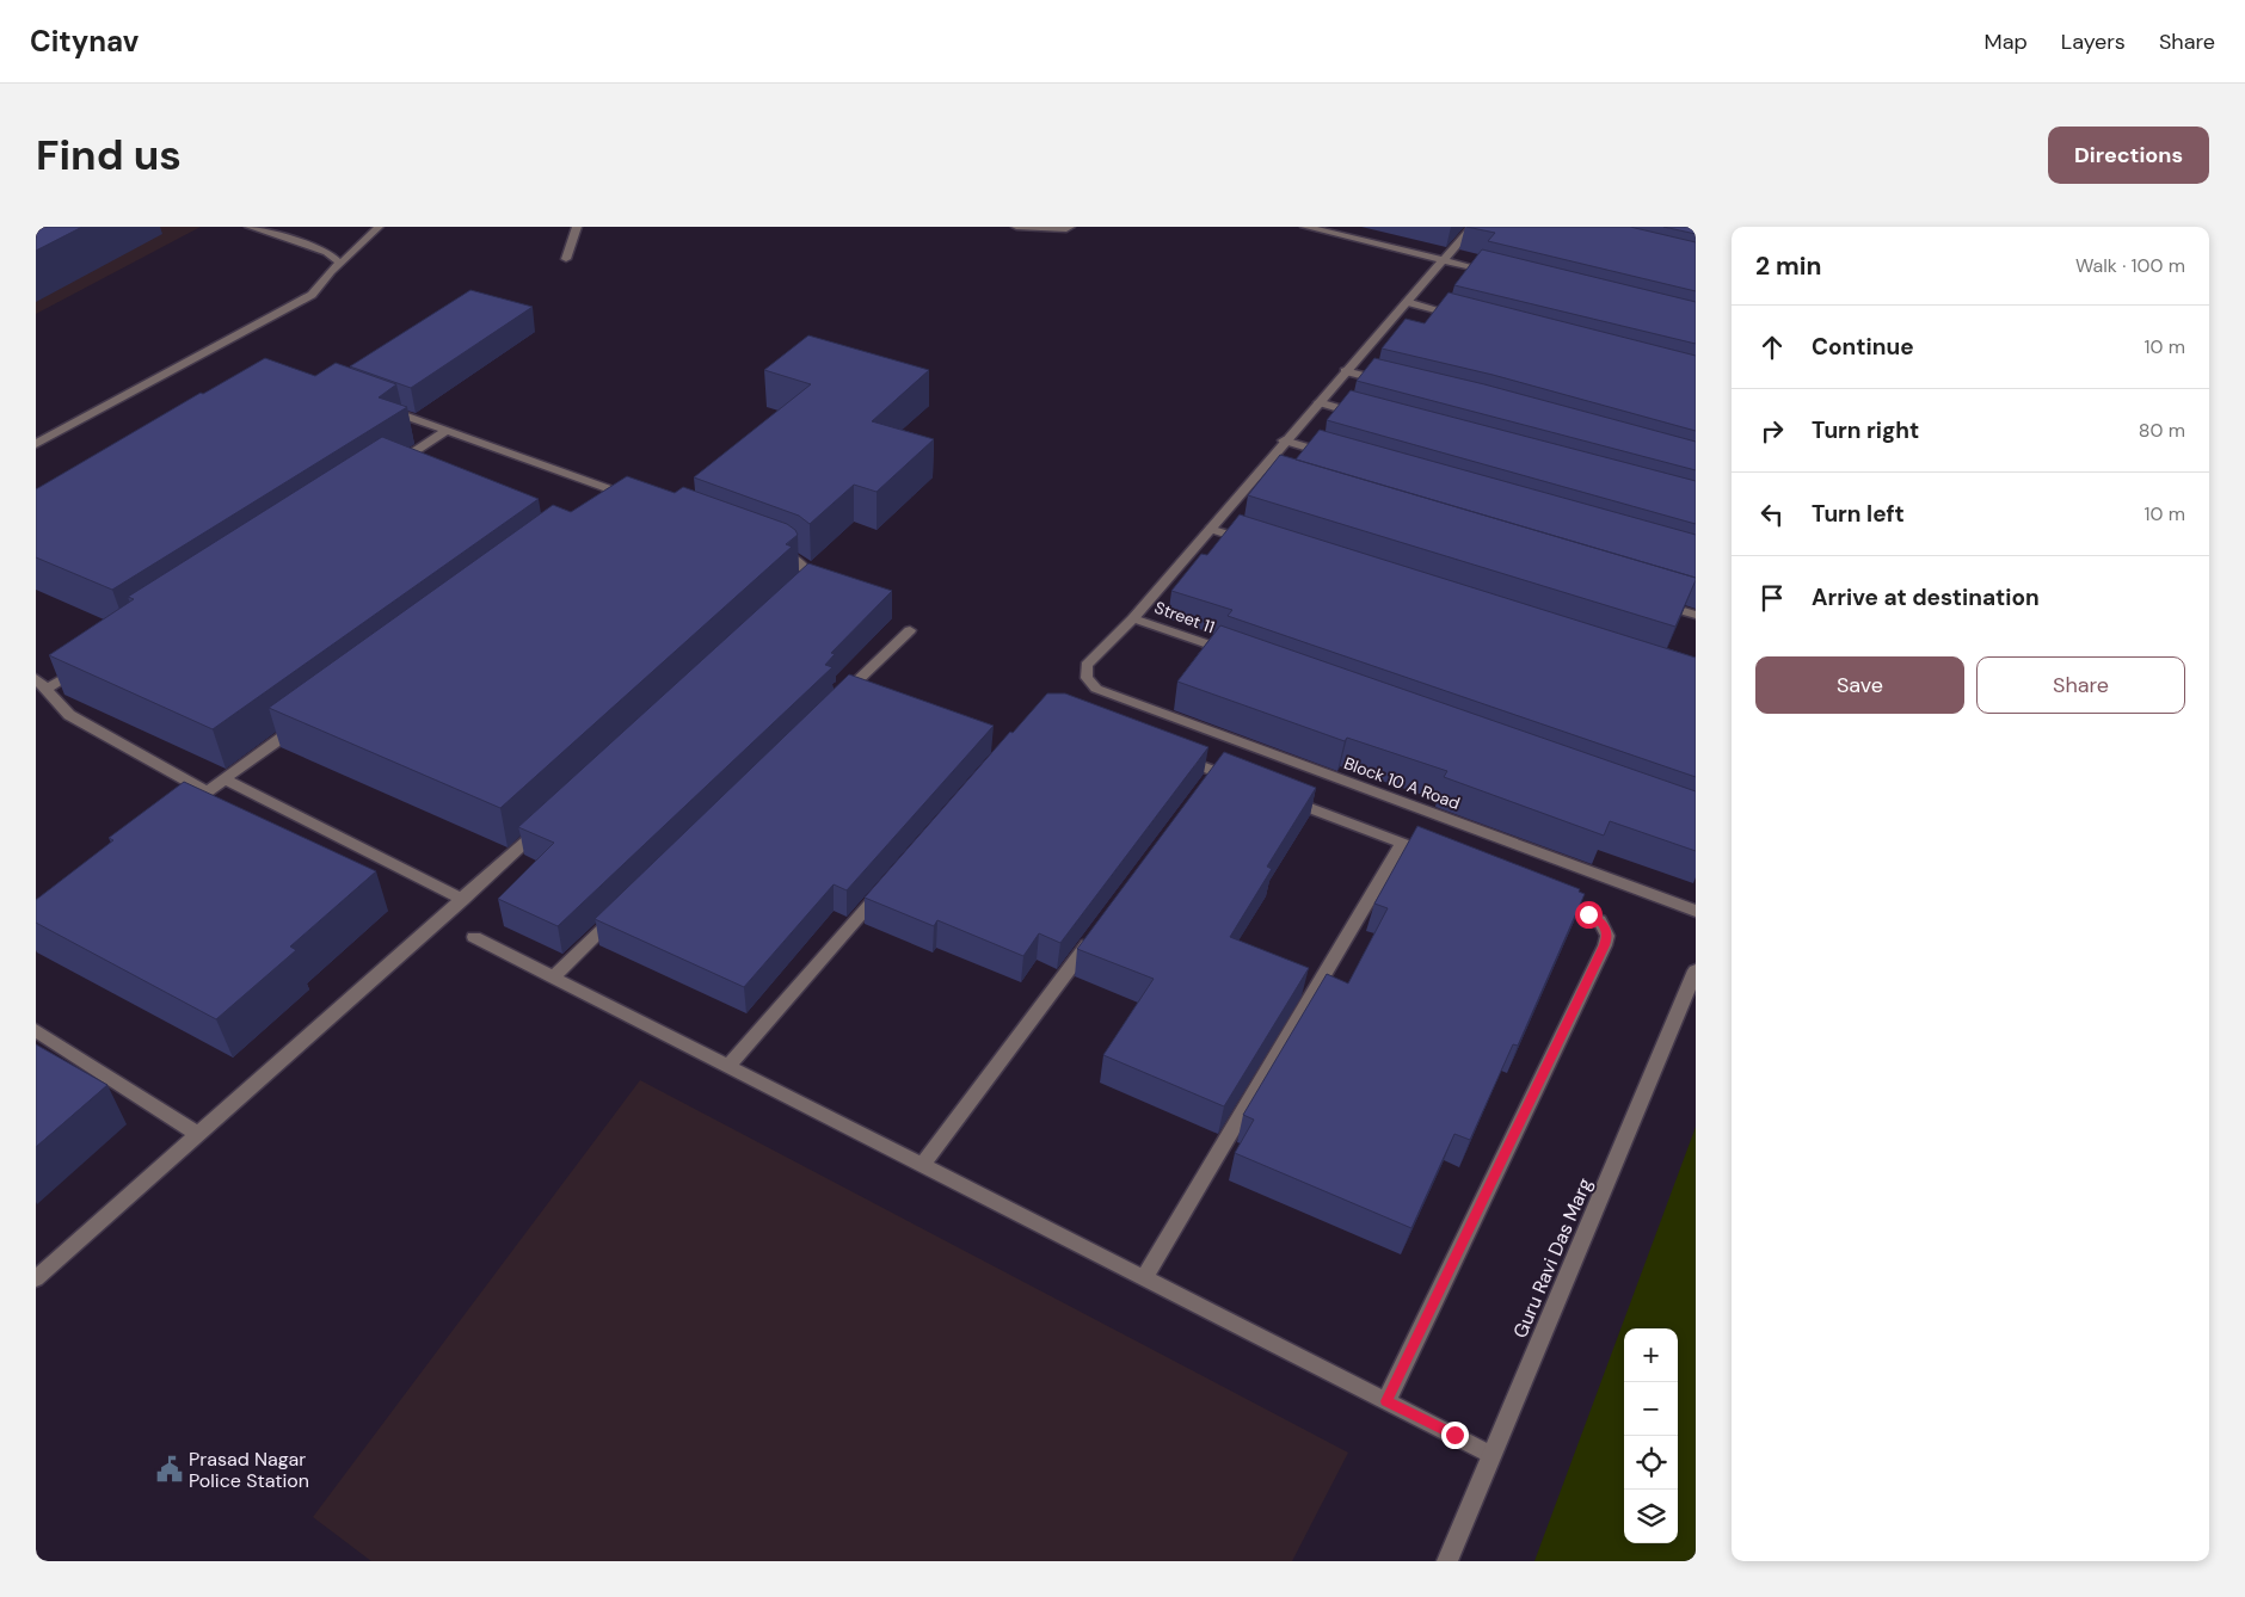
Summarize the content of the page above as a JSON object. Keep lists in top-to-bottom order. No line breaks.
{"streets":{"street":["Street 11","Block 10 A Road","Guru Ravi Das Marg"]},"crossings":[["Street 11","Block 10 A Road"]],"places":{"public building":["Prasad Nagar Police Station"]},"page":{"header":"Citynav","nav":["Map","Layers","Share"],"buttons":["Directions",["Save","Share"]],"title":"Find us","heading":["2 min","Walk · 100 m"],"list":[["Continue","10 m"],["Turn right","80 m"],["Turn left","10 m"],"Arrive at destination"],"map_buttons":["+","−"]}}
